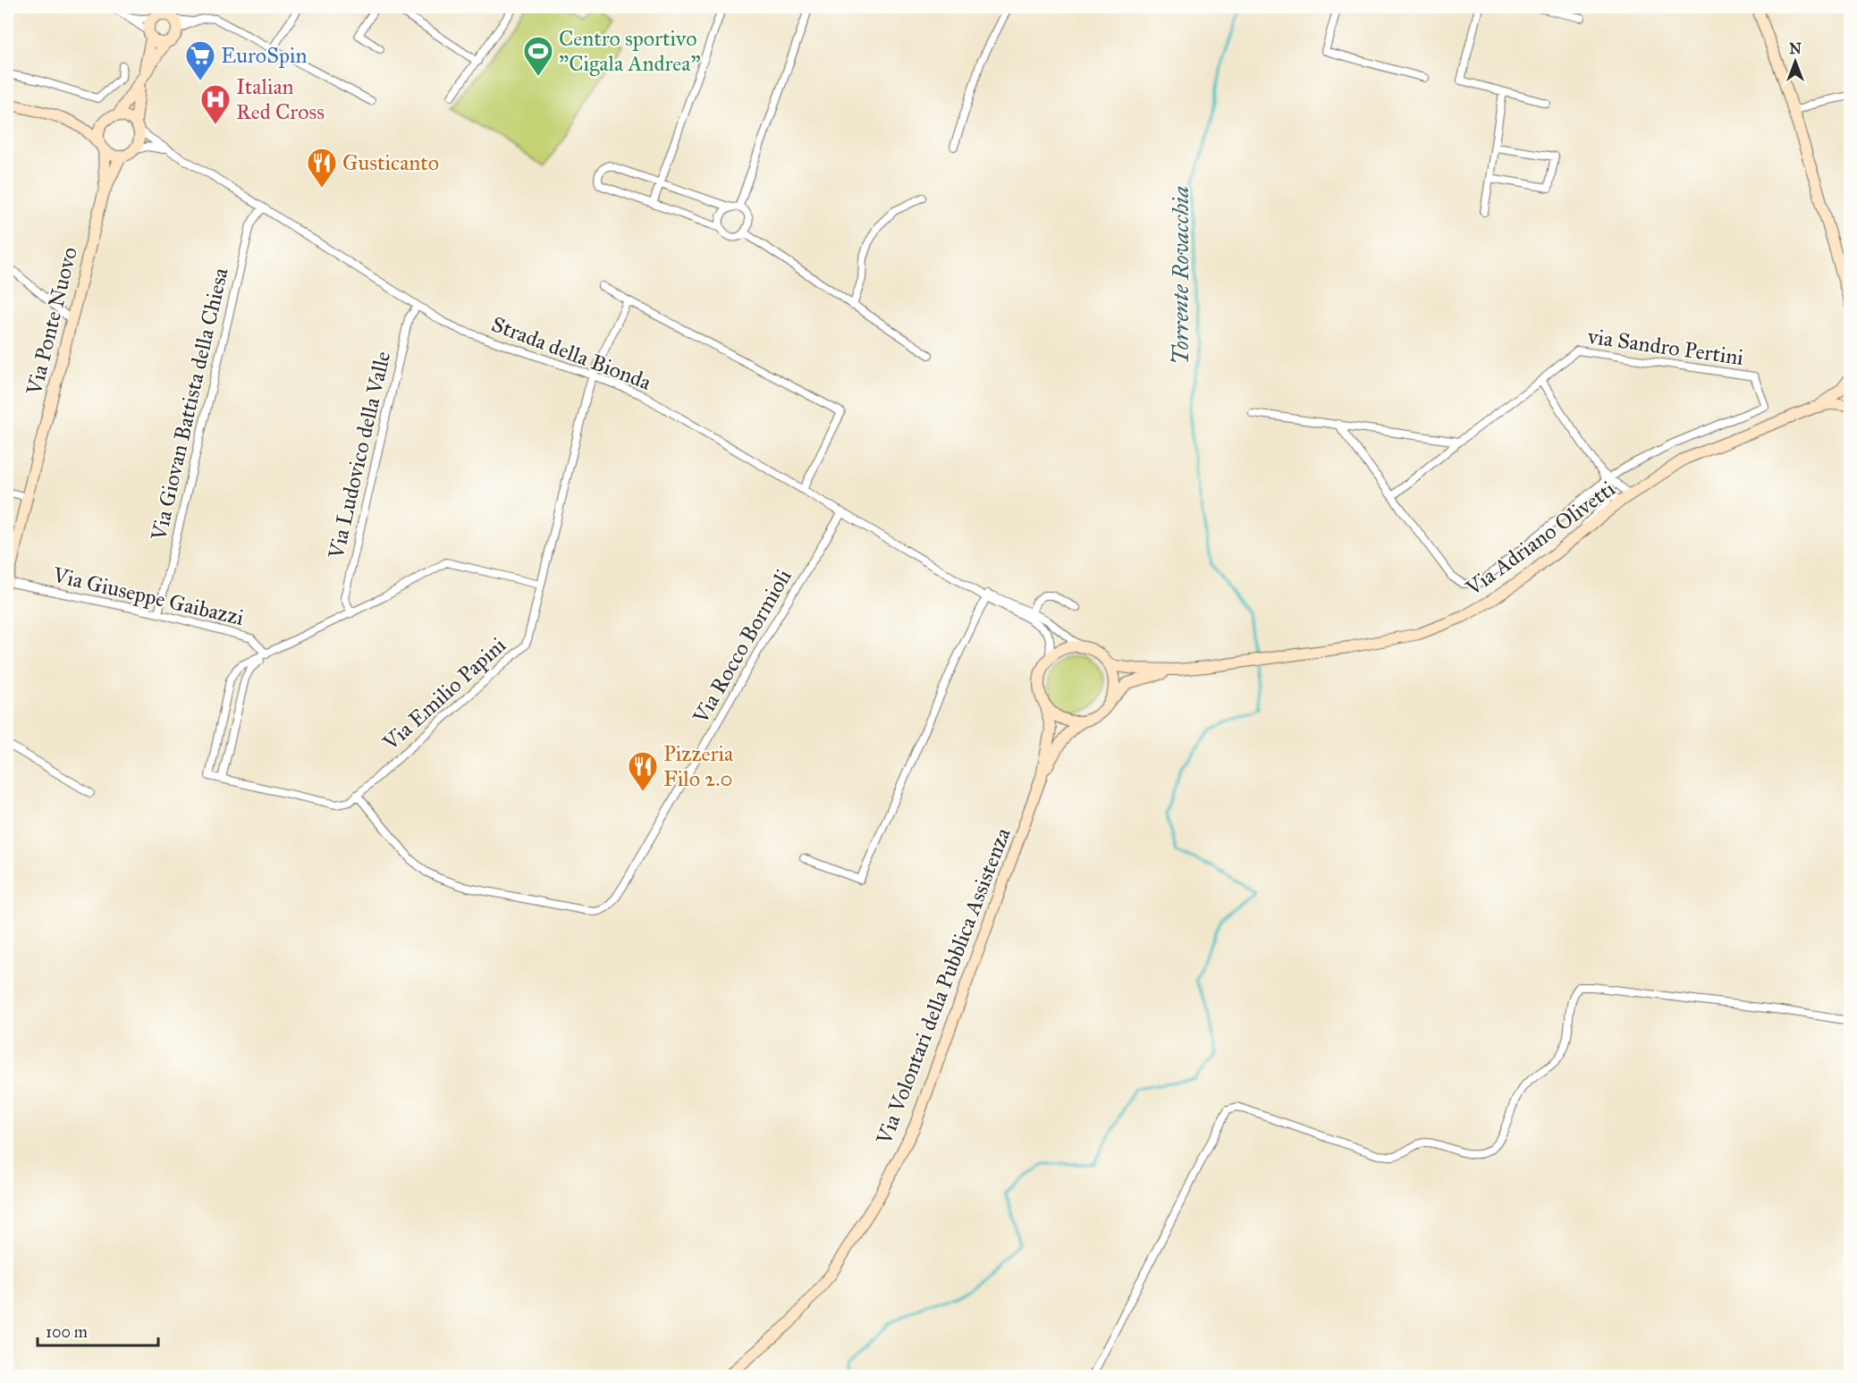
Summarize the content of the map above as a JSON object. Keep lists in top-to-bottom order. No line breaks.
{"streets":{"street":["Via Ponte Nuovo","via Sandro Pertini","Strada della Bionda","Via Giovan Battista della Chiesa","Via Ludovico della Valle","Via Adriano Olivetti","Via Giuseppe Gaibazzi","Via Rocco Bormioli","Via Emilio Papini","Via Volontari della Pubblica Assistenza"]},"crossings":[["Via Ponte Nuovo","Strada della Bionda"],["Via Ponte Nuovo","Via Giuseppe Gaibazzi"],["Strada della Bionda","Via Giovan Battista della Chiesa"],["Strada della Bionda","Via Ludovico della Valle"],["Strada della Bionda","Via Rocco Bormioli"],["Strada della Bionda","Via Emilio Papini"],["Strada della Bionda","Via Volontari della Pubblica Assistenza"],["Via Giovan Battista della Chiesa","Via Giuseppe Gaibazzi"],["Via Giuseppe Gaibazzi","Via Emilio Papini"],["Via Rocco Bormioli","Via Emilio Papini"]],"water":["Torrente Rovacchia"],"places":{"sports":["Centro sportivo \"Cigala Andrea\""],"supermarket":["EuroSpin"],"hospital":["Italian Red Cross"],"restaurant":["Gusticanto","Pizzeria Filo 2.0"]},"scale_bar":"100 m","north":"top"}
